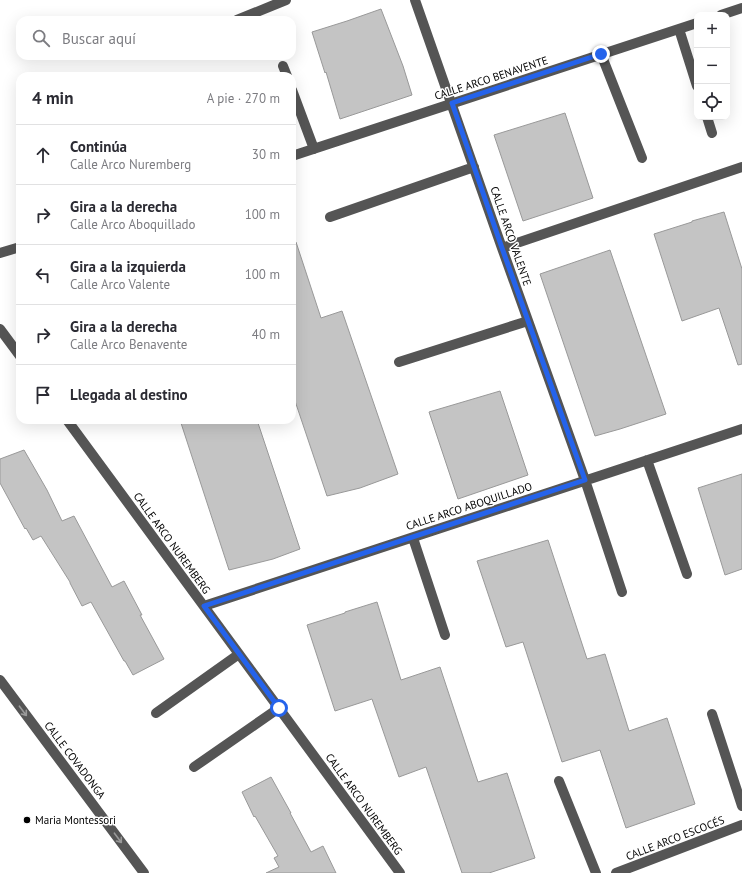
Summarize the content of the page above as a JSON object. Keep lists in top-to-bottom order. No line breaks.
{"streets":{"street":["CALLE ARCO BENAVENTE","CALLE ARCO VALENTE","CALLE ARCO ABOQUILLADO","CALLE ARCO NUREMBERG","CALLE COVADONGA","CALLE ARCO ESCOCÉS"]},"crossings":[["CALLE ARCO BENAVENTE","CALLE ARCO VALENTE"],["CALLE ARCO VALENTE","CALLE ARCO ABOQUILLADO"],["CALLE ARCO ABOQUILLADO","CALLE ARCO NUREMBERG"]],"one_way":["CALLE COVADONGA"],"places":["Maria Montessori"],"page":{"map_buttons":["+","−"],"search":"Buscar aquí","heading":["4 min","A pie · 270 m"],"list":[["Continúa","Calle Arco Nuremberg","30 m"],["Gira a la derecha","Calle Arco Aboquillado","100 m"],["Gira a la izquierda","Calle Arco Valente","100 m"],["Gira a la derecha","Calle Arco Benavente","40 m"],"Llegada al destino"]}}
